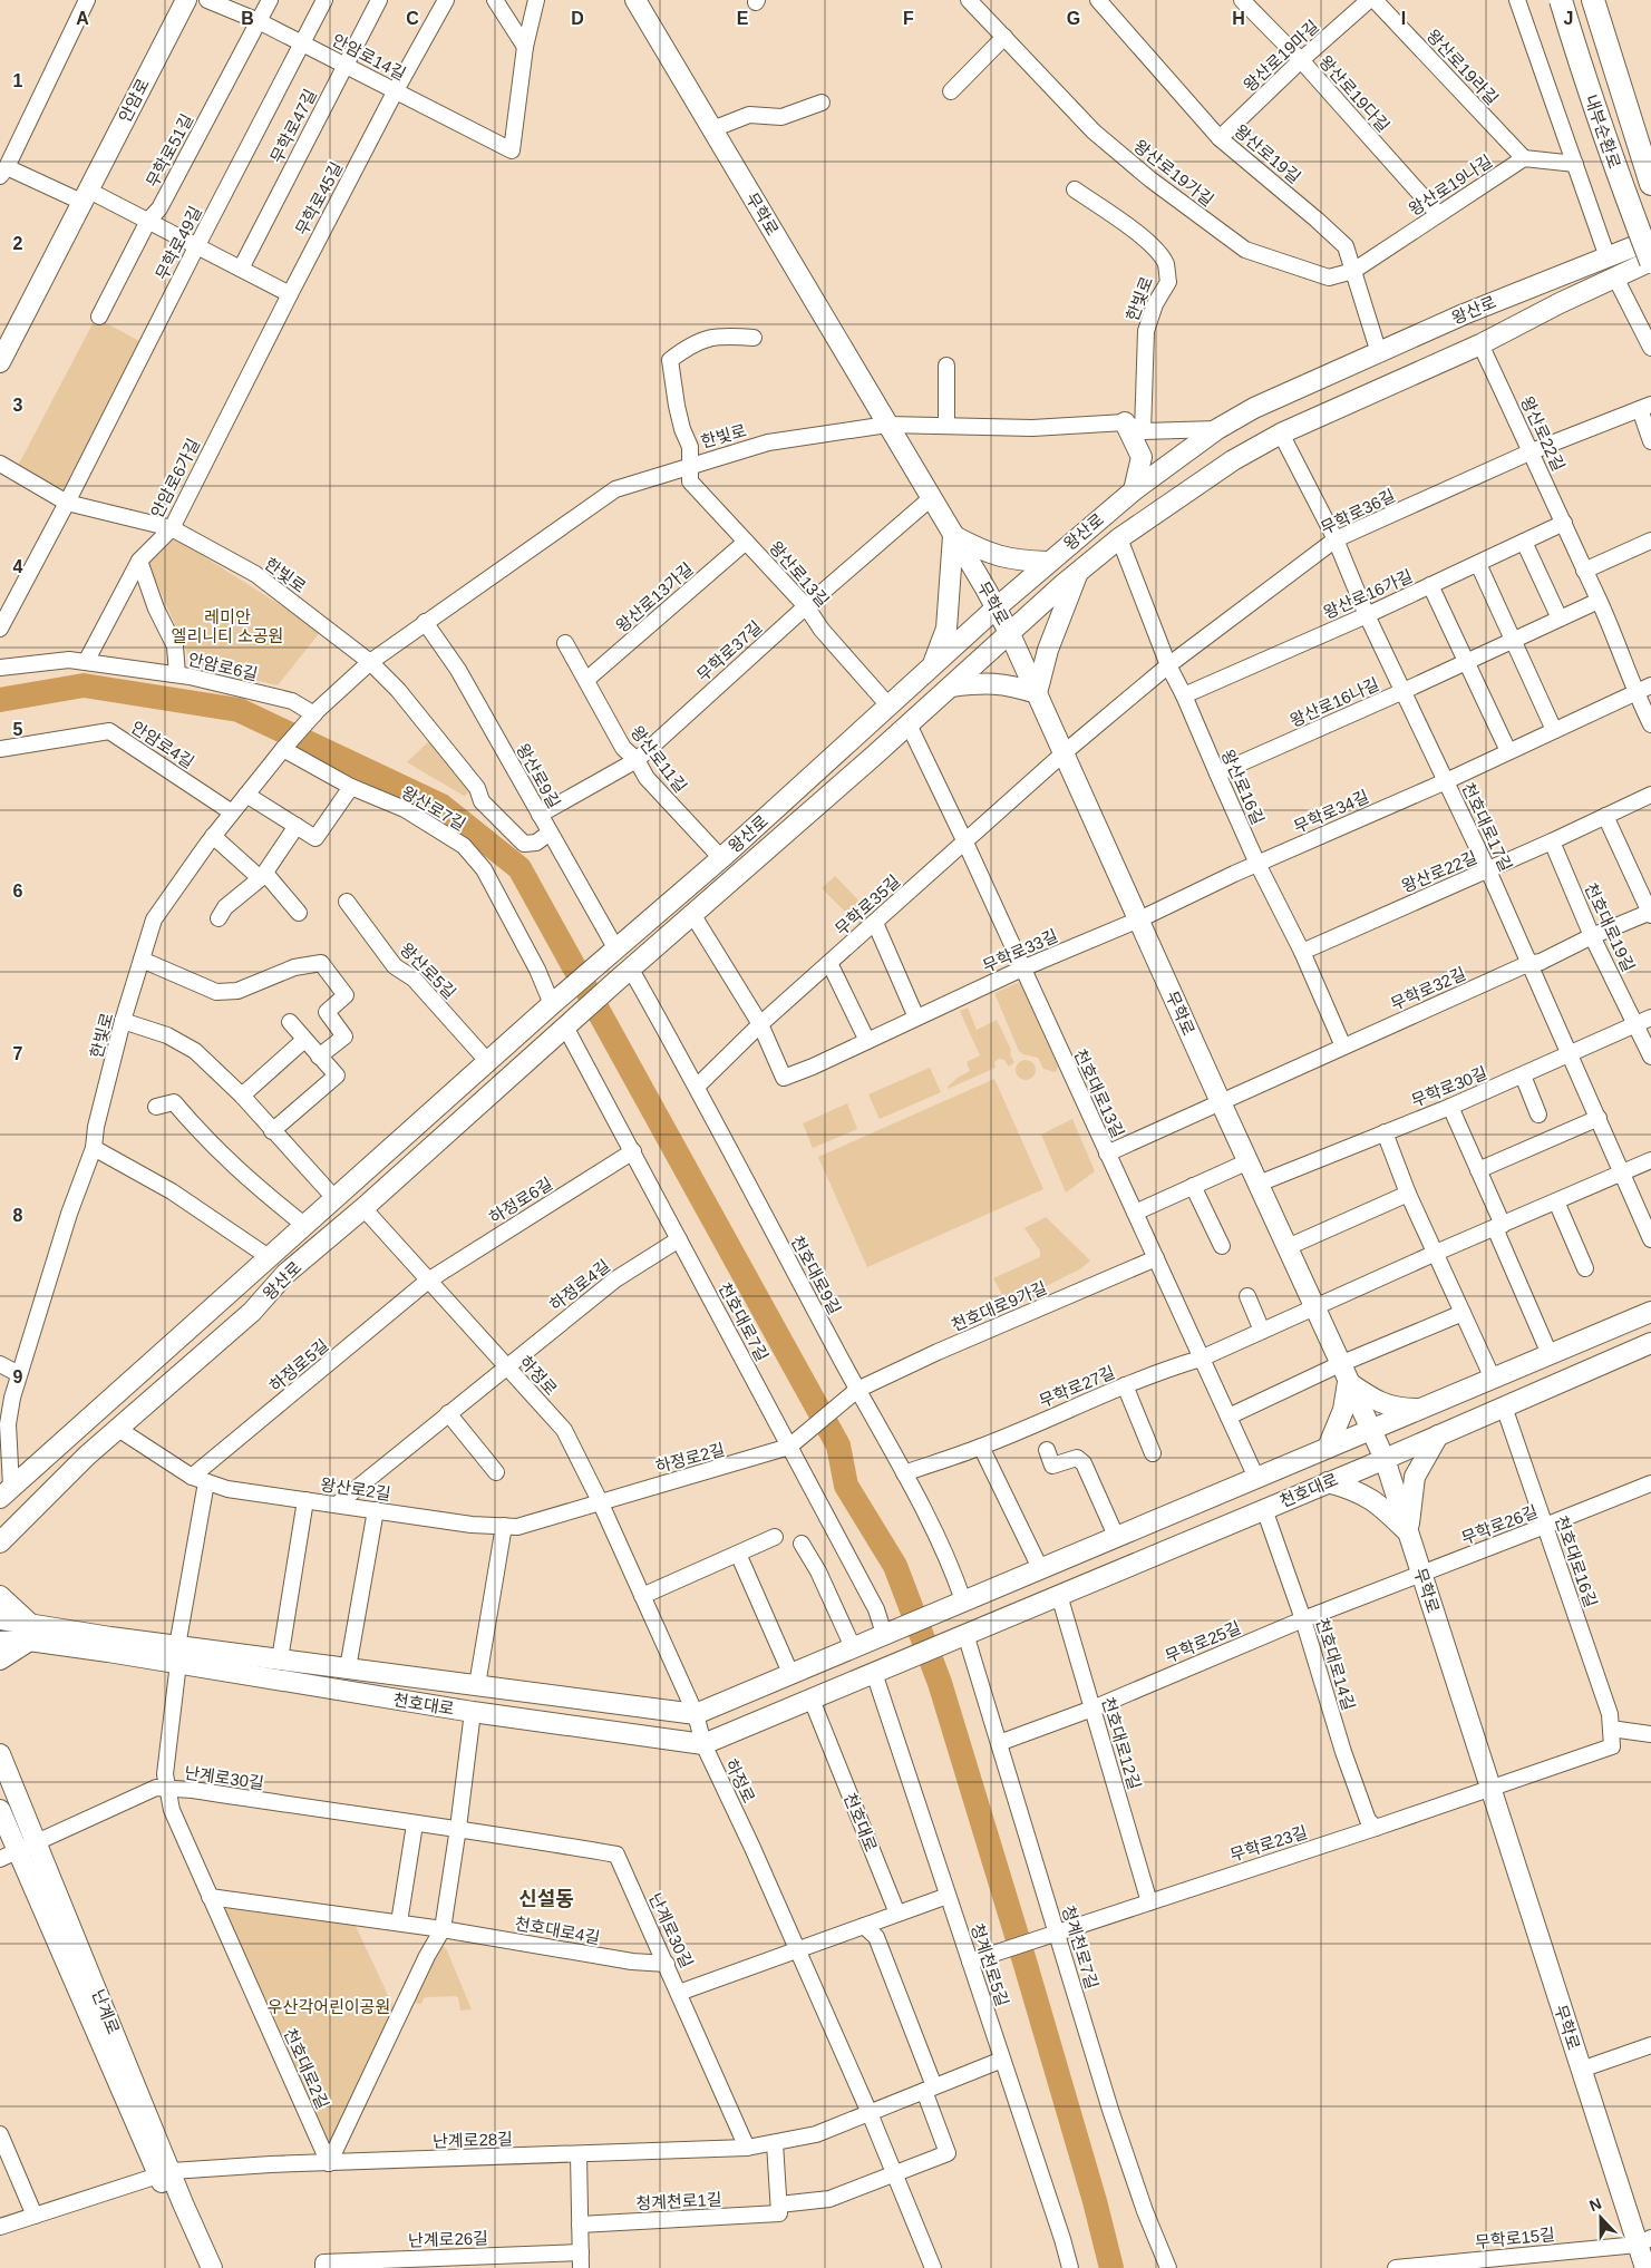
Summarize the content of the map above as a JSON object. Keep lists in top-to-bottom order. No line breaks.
{"streets":{"highway":["내부순환로"],"main road":["안암로","무학로","왕산로","천호대로","난계로"],"street":["왕산로19마길","안암로14길","왕산로19라길","왕산로19다길","무학로47길","무학로51길","왕산로19길","왕산로19가길","왕산로19나길","무학로45길","무학로49길","한빛로","왕산로22길","안암로6가길","무학로36길","왕산로13길","왕산로16가길","왕산로13가길","무학로37길","안암로6길","왕산로16나길","안암로4길","왕산로11길","왕산로9길","왕산로16길","왕산로7길","무학로34길","천호대로17길","무학로35길","천호대로19길","무학로33길","왕산로5길","무학로32길","무학로30길","천호대로13길","하정로6길","천호대로9길","하정로4길","천호대로9가길","천호대로7길","하정로5길","하정로","무학로27길","하정로2길","왕산로2길","무학로26길","천호대로16길","무학로25길","천호대로14길","천호대로12길","난계로30길","무학로23길","천호대로4길","청계천로7길","청계천로5길","천호대로2길","난계로28길","청계천로1길","무학로15길","난계로26길"]},"crossings":[["왕산로19마길","왕산로19다길"],["왕산로19마길","왕산로19길"],["안암로14길","무학로47길"],["안암로14길","무학로51길"],["안암로14길","무학로45길"],["안암로14길","무학로49길"],["왕산로19라길","왕산로19나길"],["왕산로19다길","왕산로19나길"],["내부순환로","왕산로"],["왕산로19길","왕산로19가길"],["왕산로19길","왕산로19나길"],["왕산로19길","왕산로"],["왕산로19가길","왕산로19나길"],["무학로45길","안암로6가길"],["무학로","한빛로"],["무학로","왕산로"],["무학로","무학로36길"],["무학로","무학로37길"],["무학로","무학로34길"],["무학로","무학로35길"],["무학로","무학로33길"],["무학로","무학로32길"],["무학로","무학로30길"],["무학로","무학로27길"],["무학로","천호대로"],["무학로","무학로26길"],["무학로","천호대로16길"],["무학로","무학로25길"],["무학로","무학로23길"],["무학로","무학로15길"],["한빛로","왕산로"],["한빛로","안암로6가길"],["한빛로","왕산로13길"],["한빛로","안암로6길"],["한빛로","안암로4길"],["한빛로","왕산로9길"],["한빛로","왕산로7길"],["왕산로","왕산로22길"],["왕산로","왕산로13길"],["왕산로","왕산로11길"],["왕산로","왕산로9길"],["왕산로","왕산로16길"],["왕산로","왕산로7길"],["왕산로","천호대로17길"],["왕산로","왕산로5길"],["왕산로","천호대로13길"],["왕산로","천호대로9길"],["왕산로","천호대로7길"],["왕산로","하정로"],["왕산로","왕산로2길"],["왕산로22길","무학로36길"],["왕산로22길","왕산로16가길"],["왕산로22길","왕산로16나길"],["왕산로22길","왕산로16길"],["왕산로22길","무학로34길"],["왕산로22길","천호대로17길"],["왕산로22길","천호대로19길"],["무학로36길","왕산로16길"],["무학로36길","천호대로17길"],["무학로36길","무학로35길"],["왕산로13길","왕산로13가길"],["왕산로13길","무학로37길"],["왕산로16가길","왕산로16길"],["왕산로16가길","천호대로17길"],["왕산로13가길","왕산로11길"],["무학로37길","왕산로11길"],["무학로37길","왕산로9길"],["왕산로16나길","왕산로16길"],["왕산로16나길","천호대로17길"],["왕산로16길","무학로34길"],["왕산로16길","무학로32길"],["무학로34길","천호대로17길"],["무학로34길","무학로33길"],["천호대로17길","무학로32길"],["천호대로17길","무학로30길"],["천호대로17길","무학로27길"],["무학로35길","무학로33길"],["무학로35길","천호대로13길"],["무학로35길","천호대로9길"],["천호대로19길","무학로32길"],["천호대로19길","무학로30길"],["무학로33길","천호대로13길"],["천호대로13길","천호대로9가길"],["천호대로13길","무학로27길"],["천호대로13길","천호대로"],["하정로6길","천호대로7길"],["하정로6길","하정로5길"],["하정로6길","하정로"],["천호대로9길","천호대로9가길"],["천호대로9길","무학로27길"],["천호대로9길","천호대로"],["하정로4길","천호대로7길"],["하정로4길","하정로"],["하정로4길","왕산로2길"],["천호대로9가길","천호대로7길"],["천호대로9가길","하정로2길"],["천호대로7길","하정로2길"],["천호대로7길","천호대로"],["하정로5길","하정로"],["하정로5길","왕산로2길"],["하정로","하정로2길"],["하정로","왕산로2길"],["하정로","천호대로"],["하정로","난계로30길"],["하정로","난계로28길"],["하정로2길","왕산로2길"],["천호대로","천호대로16길"],["천호대로","천호대로14길"],["천호대로","천호대로12길"],["천호대로","청계천로7길"],["천호대로","청계천로5길"],["천호대로","천호대로2길"],["무학로26길","천호대로16길"],["무학로26길","무학로25길"],["천호대로16길","무학로23길"],["무학로25길","천호대로14길"],["무학로25길","천호대로12길"],["무학로25길","청계천로7길"],["천호대로14길","무학로23길"],["천호대로12길","무학로23길"],["난계로30길","천호대로4길"],["난계로30길","난계로"],["난계로30길","천호대로2길"],["난계로30길","난계로28길"],["무학로23길","청계천로7길"],["무학로23길","청계천로5길"],["청계천로5길","난계로28길"],["난계로","난계로28길"],["천호대로2길","난계로28길"]],"districts":["신설동"],"parks":["레미안 엘리니티 소공원","우산각어린이공원"],"north":"top","grid":{"columns":["A","B","C","D","E","F","G","H","I","J"],"rows":["1","2","3","4","5","6","7","8","9"]}}
